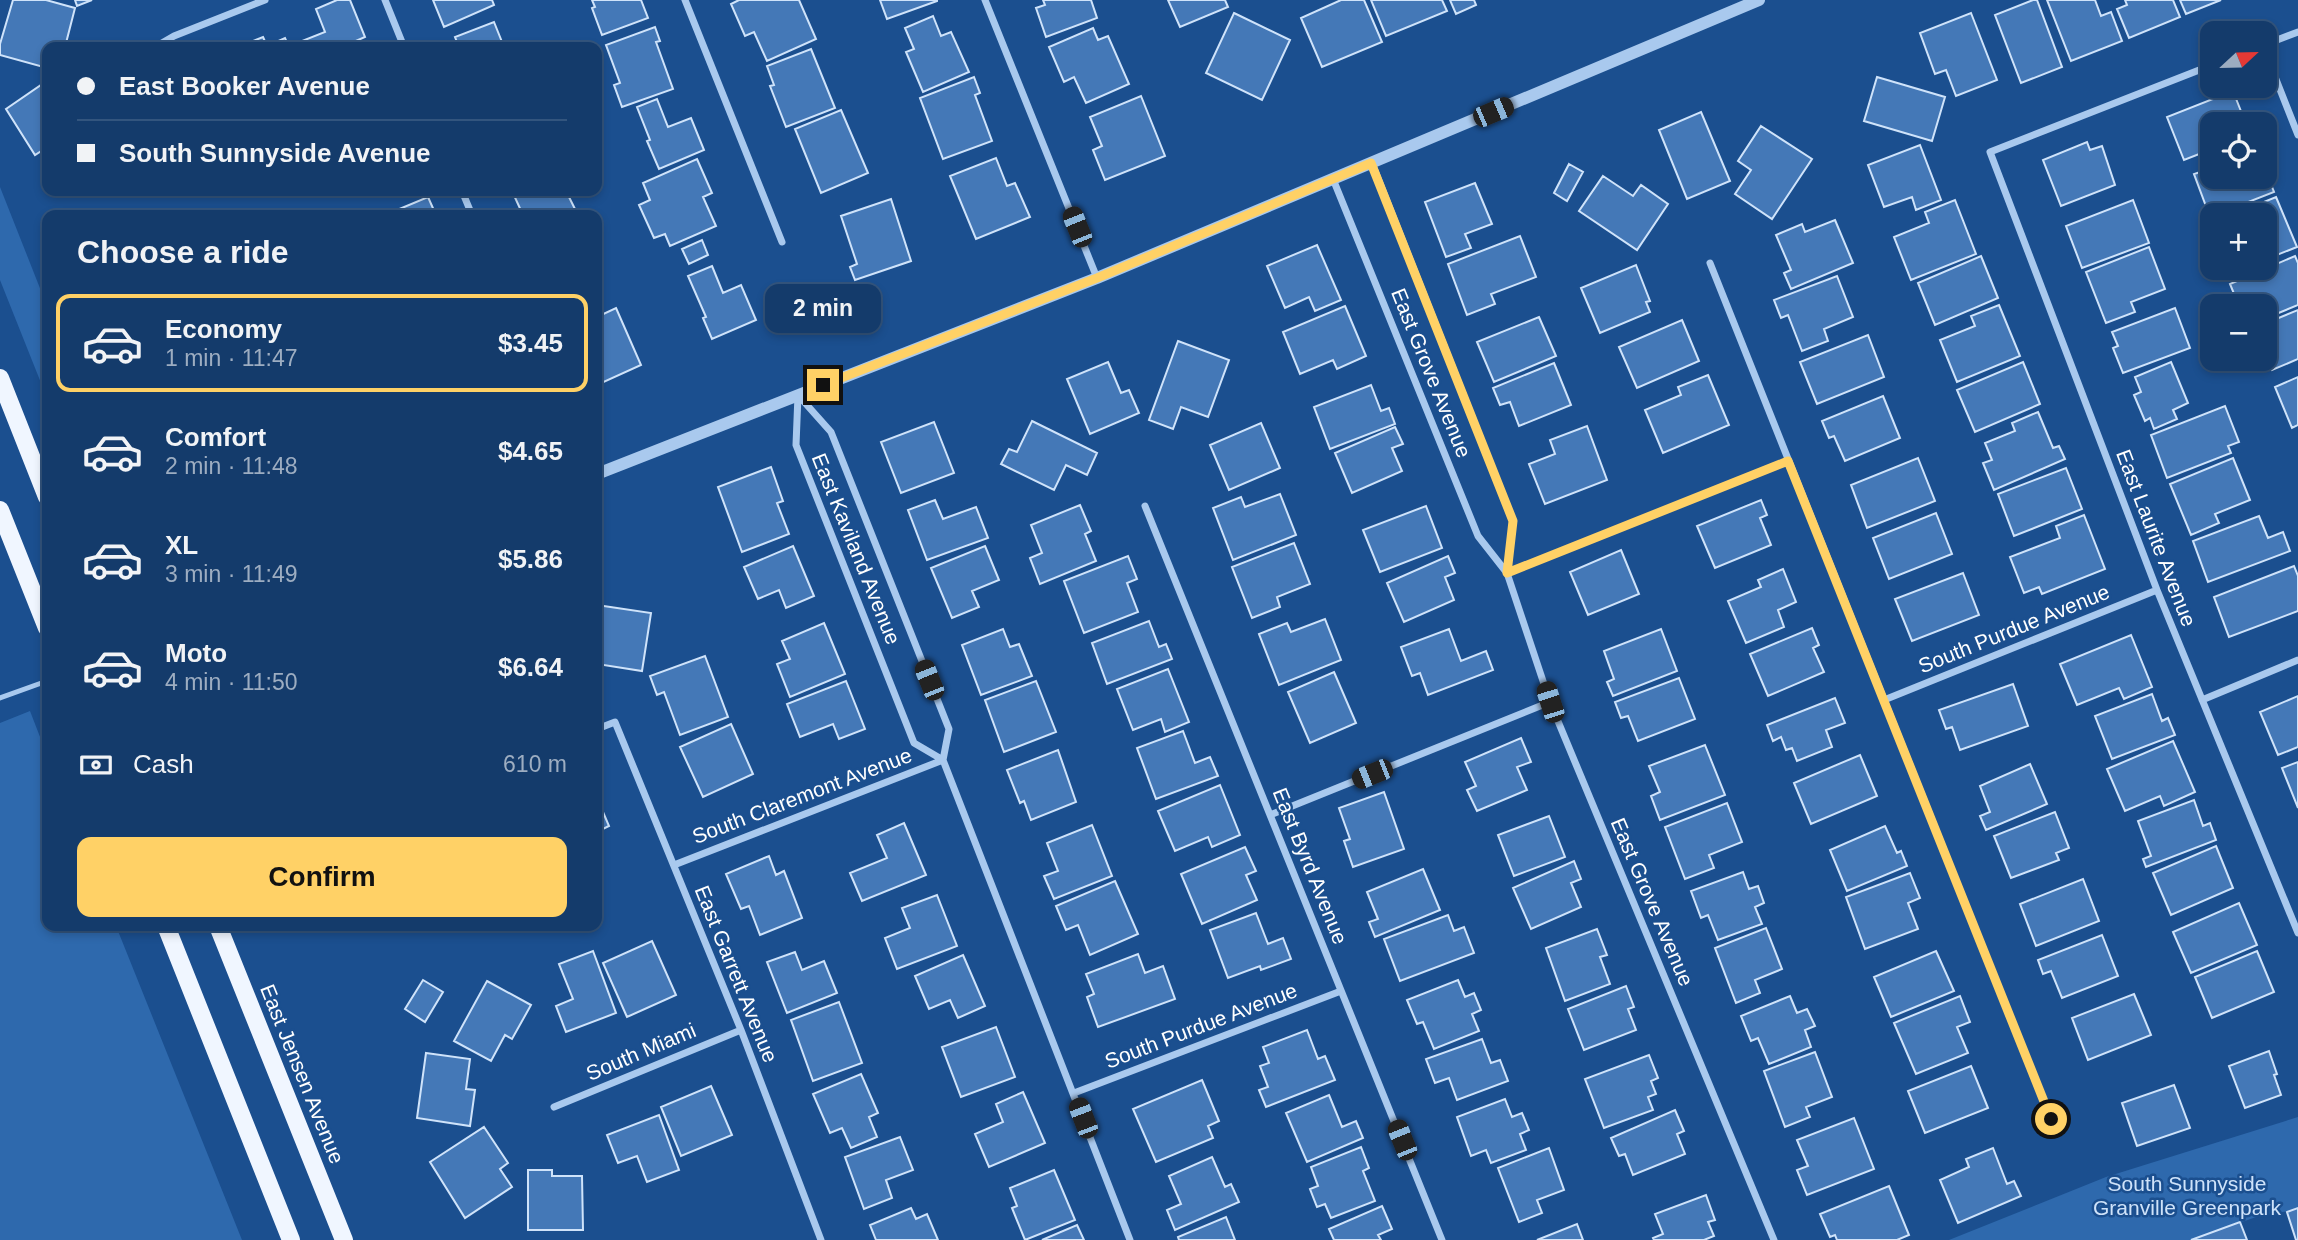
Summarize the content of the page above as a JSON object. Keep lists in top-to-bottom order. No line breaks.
{"streets":{"main road":["East Jensen Avenue"],"street":["East Grove Avenue","East Laurite Avenue","East Kaviland Avenue","South Purdue Avenue","South Claremont Avenue","East Byrd Avenue","East Garrett Avenue","South Miami"]},"crossings":[["East Laurite Avenue","South Purdue Avenue"],["East Kaviland Avenue","South Purdue Avenue"],["East Kaviland Avenue","South Claremont Avenue"],["South Purdue Avenue","East Byrd Avenue"],["South Claremont Avenue","East Garrett Avenue"],["East Garrett Avenue","South Miami"]],"parks":["South Sunnyside Granville Greenpark"],"north":"right","page":{"map_buttons":["+","−"],"banner":["East Booker Avenue","South Sunnyside Avenue"],"heading":"Choose a ride","bubble":"2 min","list":[{"name":"Economy","note":"1 min · 11:47","value":"$3.45"},{"name":"Comfort","note":"2 min · 11:48","value":"$4.65"},{"name":"XL","note":"3 min · 11:49","value":"$5.86"},{"name":"Moto","note":"4 min · 11:50","value":"$6.64"}],"pay":["Cash","610 m"],"buttons":"Confirm"}}
